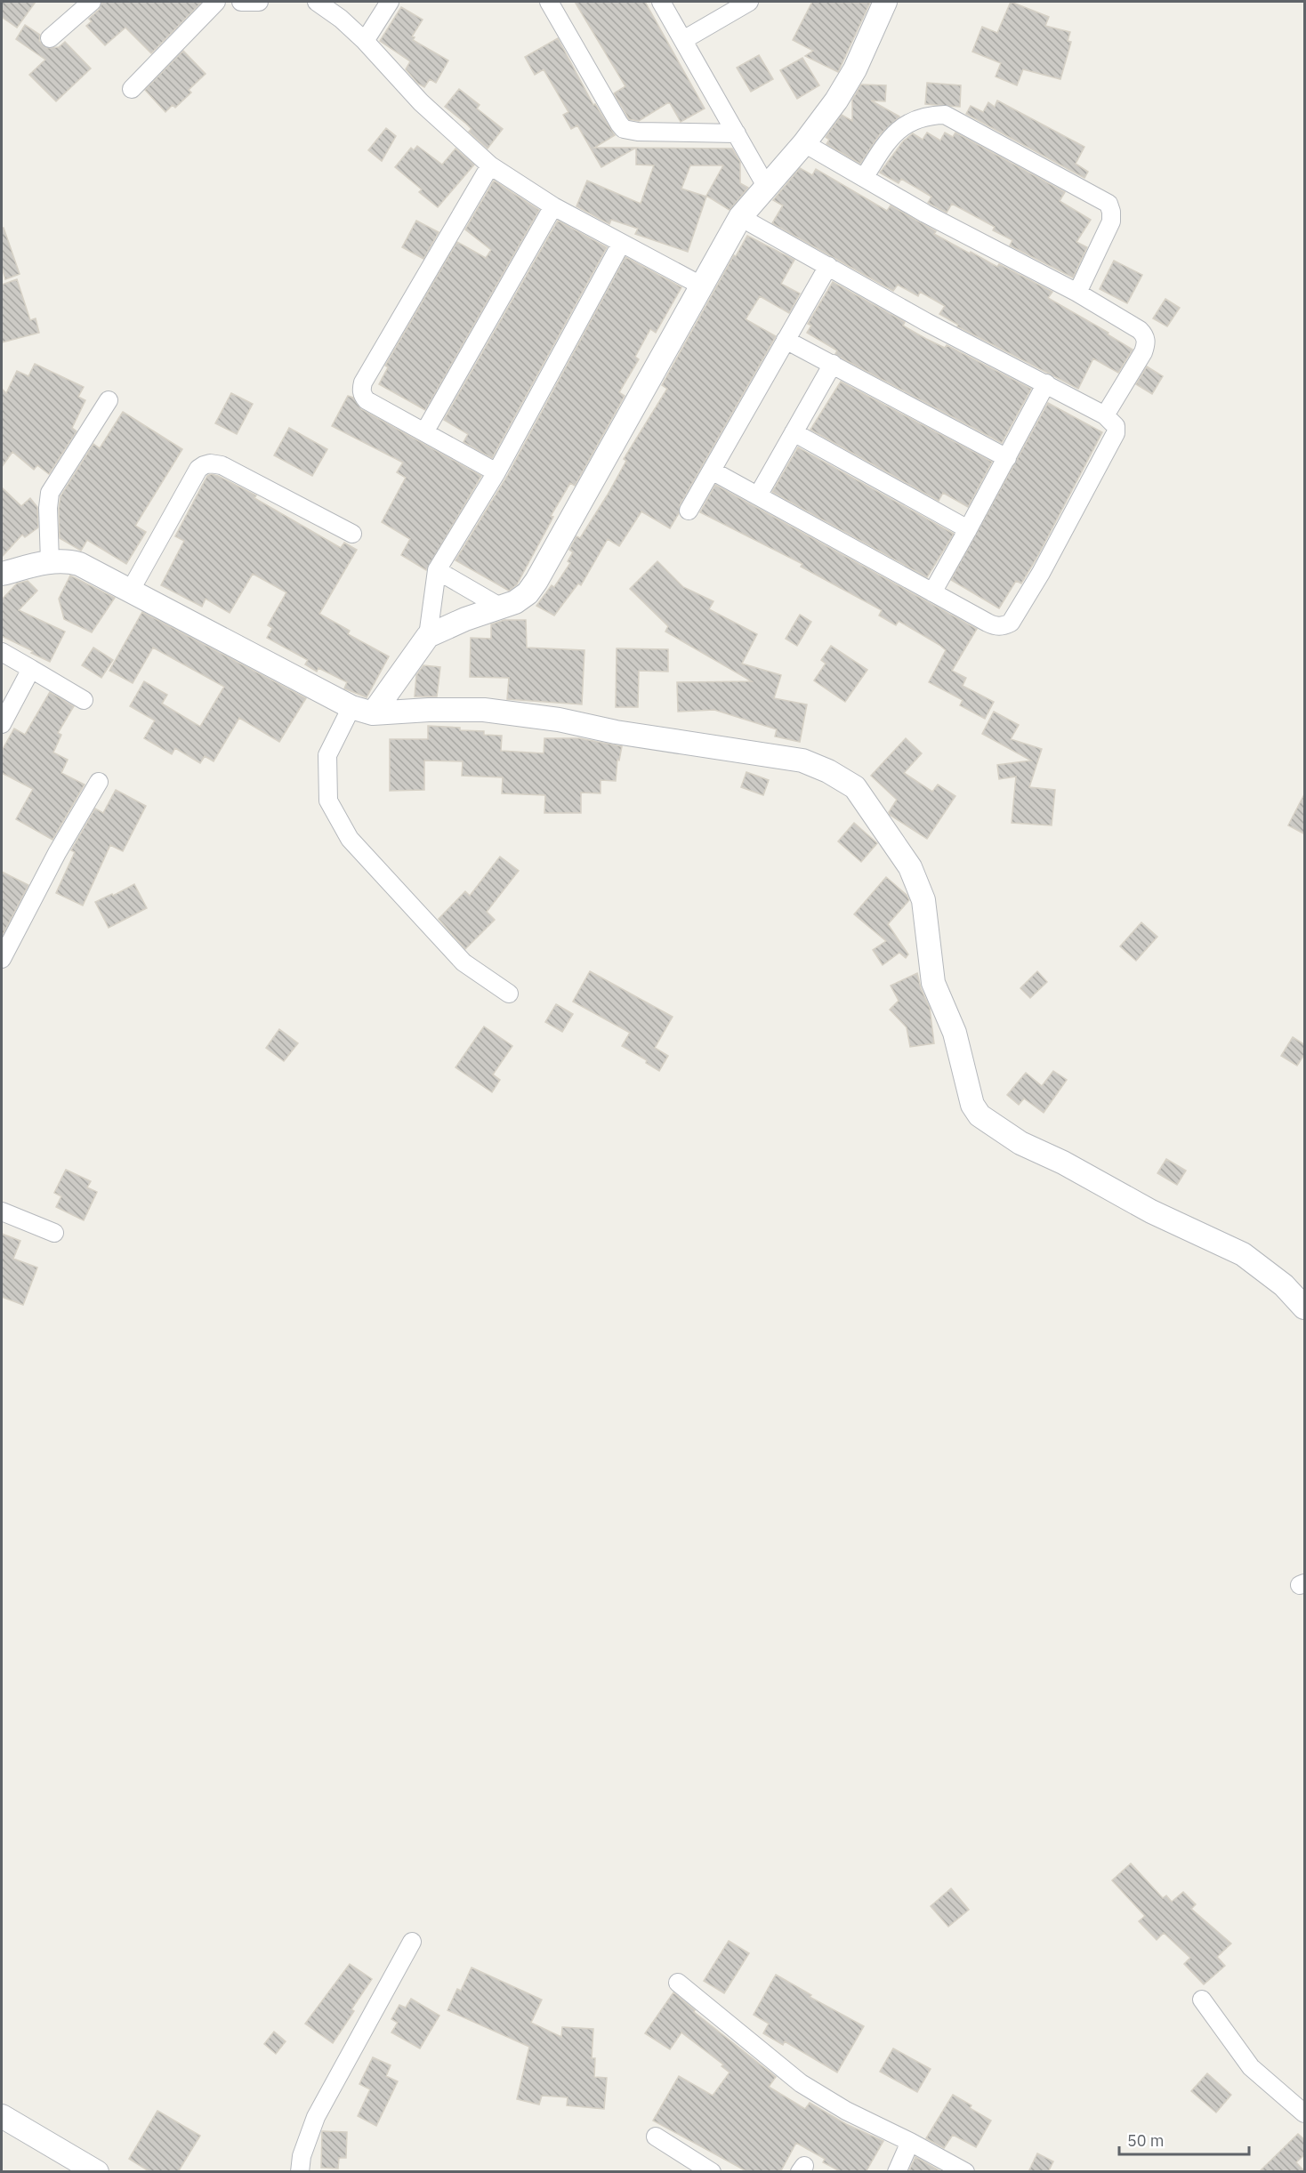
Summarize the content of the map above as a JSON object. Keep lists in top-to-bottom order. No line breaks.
{"scale_bar":"50 m"}
